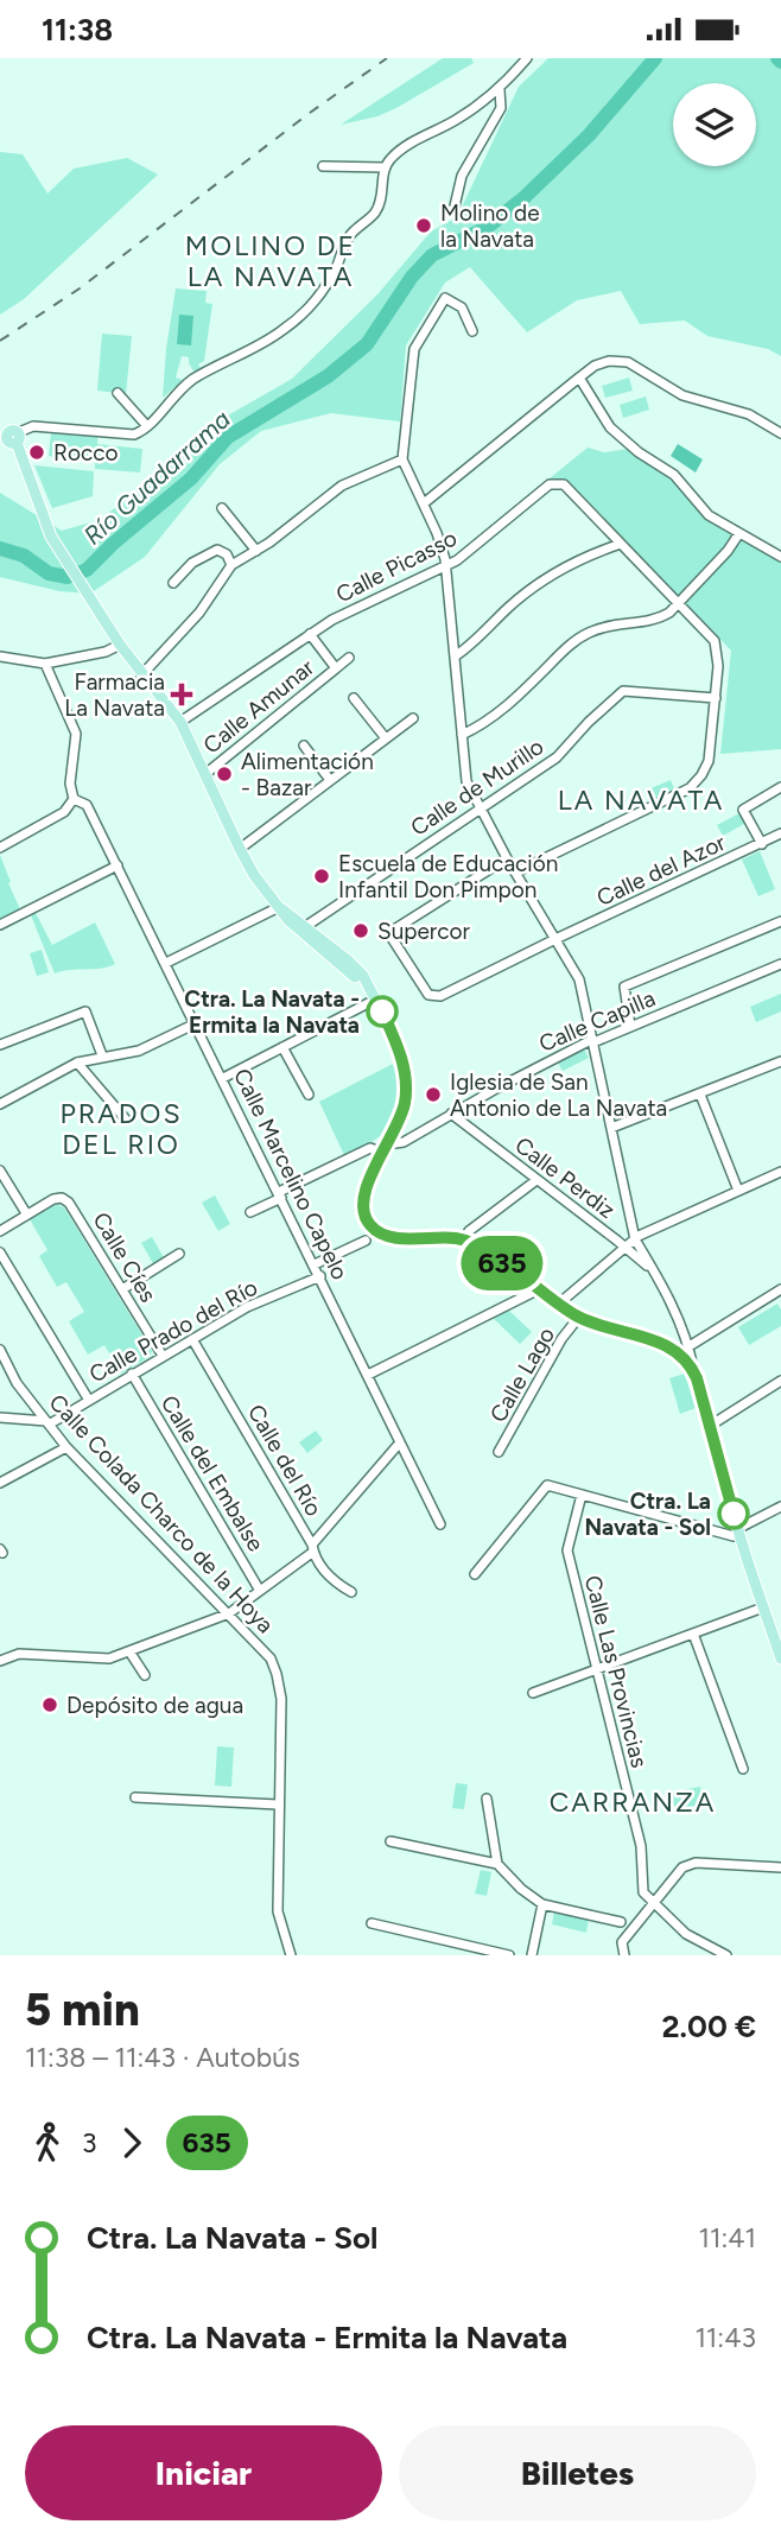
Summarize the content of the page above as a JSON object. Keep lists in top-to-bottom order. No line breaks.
{"streets":{"street":["Calle Picasso","Calle Amunar","Calle de Murillo","Calle del Azor","Calle Capilla","Calle Marcelino Capelo","Calle Perdiz","Calle Cíes","Calle Prado del Río","Calle Lago","Calle del Río","Calle del Embalse","Calle Colada Charco de la Hoya","Calle Las Provincias"]},"crossings":[["Calle Picasso","Calle Amunar"],["Calle Picasso","Calle de Murillo"],["Calle Picasso","Calle Perdiz"],["Calle de Murillo","Calle Perdiz"],["Calle del Azor","Calle Perdiz"],["Calle Capilla","Calle Perdiz"],["Calle Marcelino Capelo","Calle Prado del Río"],["Calle Cíes","Calle Prado del Río"],["Calle Prado del Río","Calle del Río"],["Calle Prado del Río","Calle del Embalse"],["Calle Prado del Río","Calle Colada Charco de la Hoya"]],"districts":["MOLINO DE LA NAVATA","LA NAVATA","PRADOS DEL RIO","CARRANZA"],"water":["Río Guadarrama"],"places":{"other":["Molino de la Navata","Rocco","Alimentación - Bazar","Escuela de Educación Infantil Don Pimpon","Supercor","Ctra. La Navata - Ermita la Navata","Iglesia de San Antonio de La Navata","Ctra. La Navata - Sol","Depósito de agua"],"health":["Farmacia La Navata"]},"lines":["bus line 635"],"page":{"status":"11:38","on_map":"635","heading":["5 min","11:38 – 11:43 · Autobús","2.00 €"],"legs":["3","635"],"list":[{"name":"Ctra. La Navata - Sol","value":"11:41"},{"name":"Ctra. La Navata - Ermita la Navata","value":"11:43"}],"buttons":["Iniciar","Billetes"]}}
